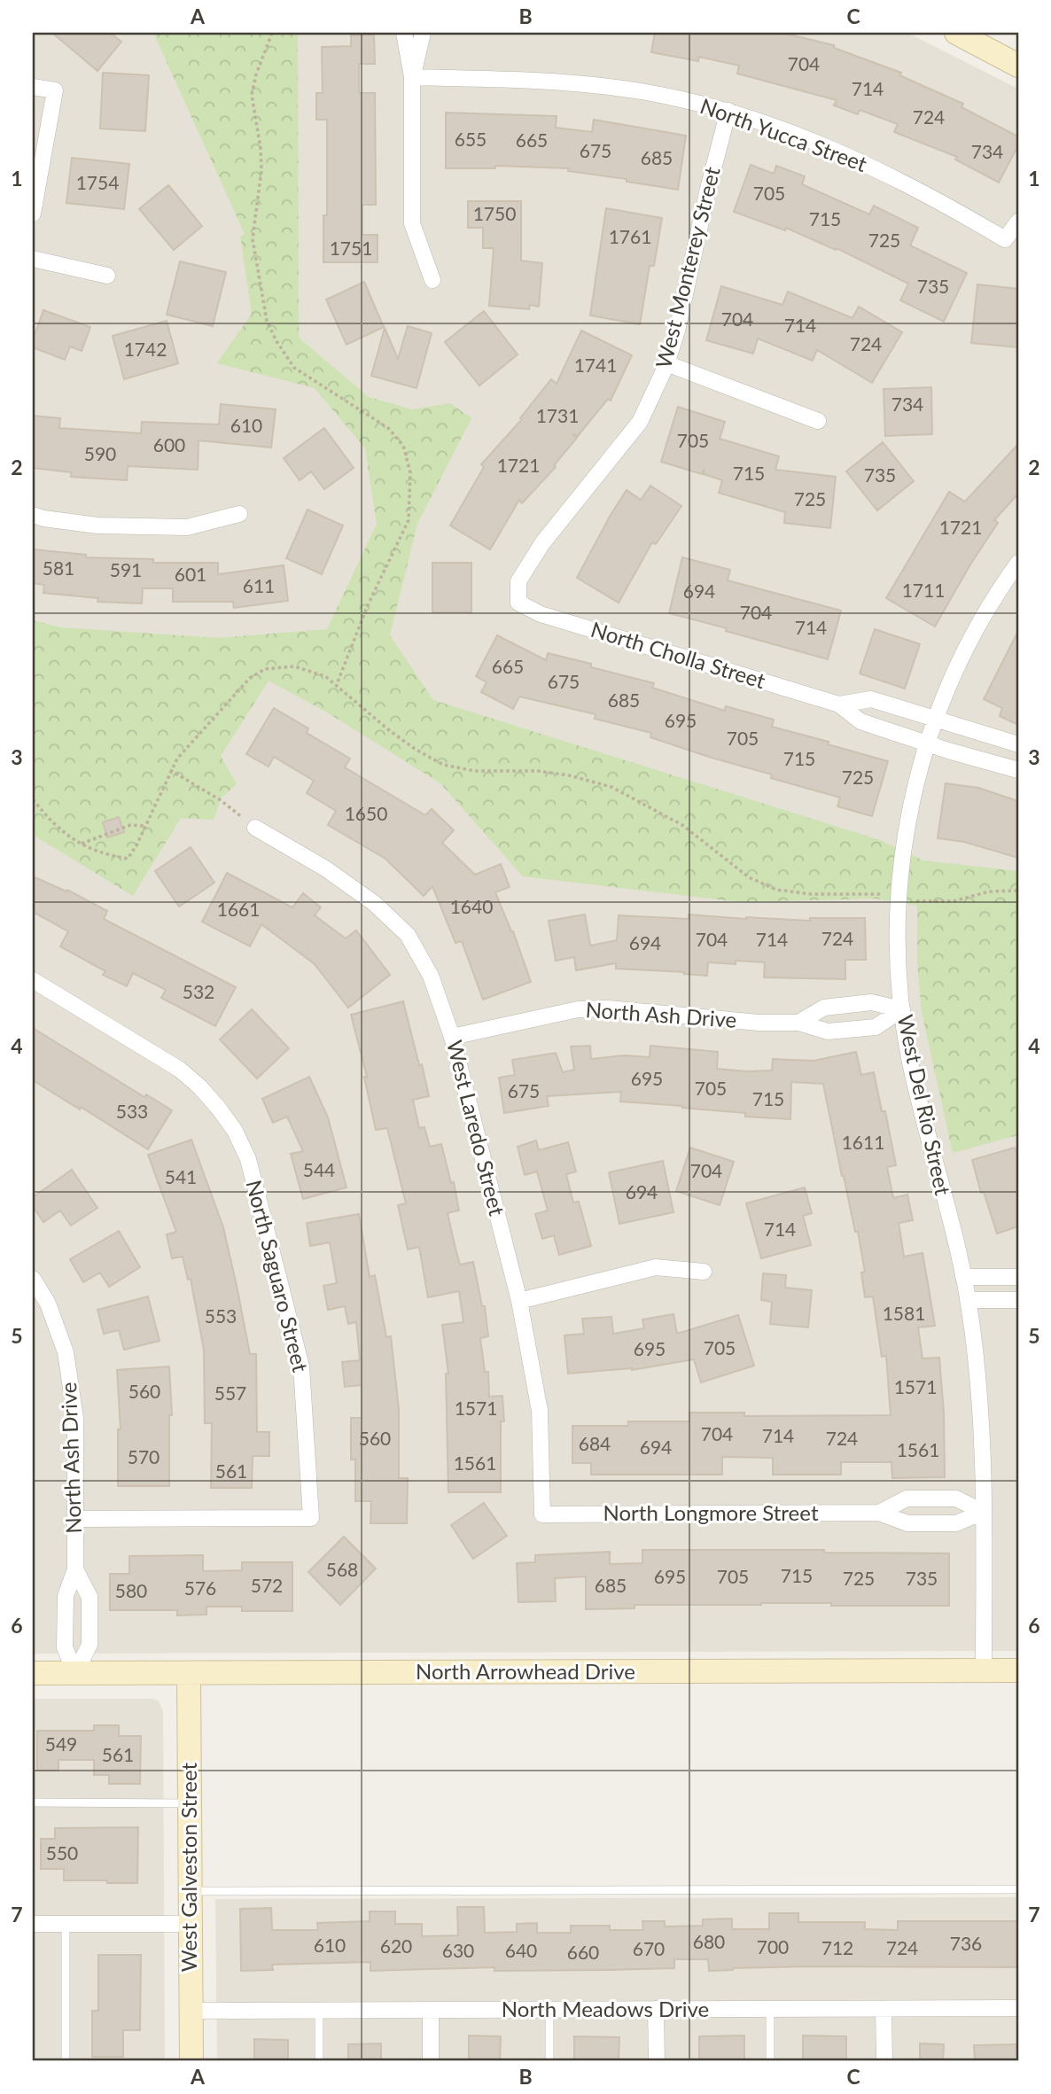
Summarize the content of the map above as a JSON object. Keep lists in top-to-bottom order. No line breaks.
{"streets":{"street":["North Yucca Street","West Monterey Street","North Cholla Street","North Ash Drive","West Del Rio Street","West Laredo Street","North Saguaro Street","North Longmore Street","North Arrowhead Drive","West Galveston Street","North Meadows Drive"]},"crossings":[["North Yucca Street","West Monterey Street"],["West Monterey Street","North Cholla Street"],["North Cholla Street","West Del Rio Street"],["North Ash Drive","West Del Rio Street"],["North Ash Drive","West Laredo Street"],["North Ash Drive","North Saguaro Street"],["North Ash Drive","North Arrowhead Drive"],["West Del Rio Street","North Longmore Street"],["West Del Rio Street","North Arrowhead Drive"],["West Laredo Street","North Longmore Street"],["North Arrowhead Drive","West Galveston Street"],["West Galveston Street","North Meadows Drive"]],"house_numbers":["704","714","724","655","665","675","734","685","1754","705","1750","715","1761","725","1751","735","704","714","724","1742","1741","734","1731","610","705","600","590","1721","715","735","725","1721","581","591","601","611","1711","694","704","714","665","675","685","695","705","715","725","1650","1640","1661","724","704","714","694","532","695","705","675","715","533","1611","544","704","541","694","714","1581","553","705","695","1571","560","557","1571","704","714","560","724","684","694","1561","570","1561","561","568","715","695","705","725","735","572","685","576","580","549","561","550","680","736","610","620","700","712","724","670","630","640","660"],"grid":{"columns":["A","B","C"],"rows":["1","2","3","4","5","6","7"]}}
